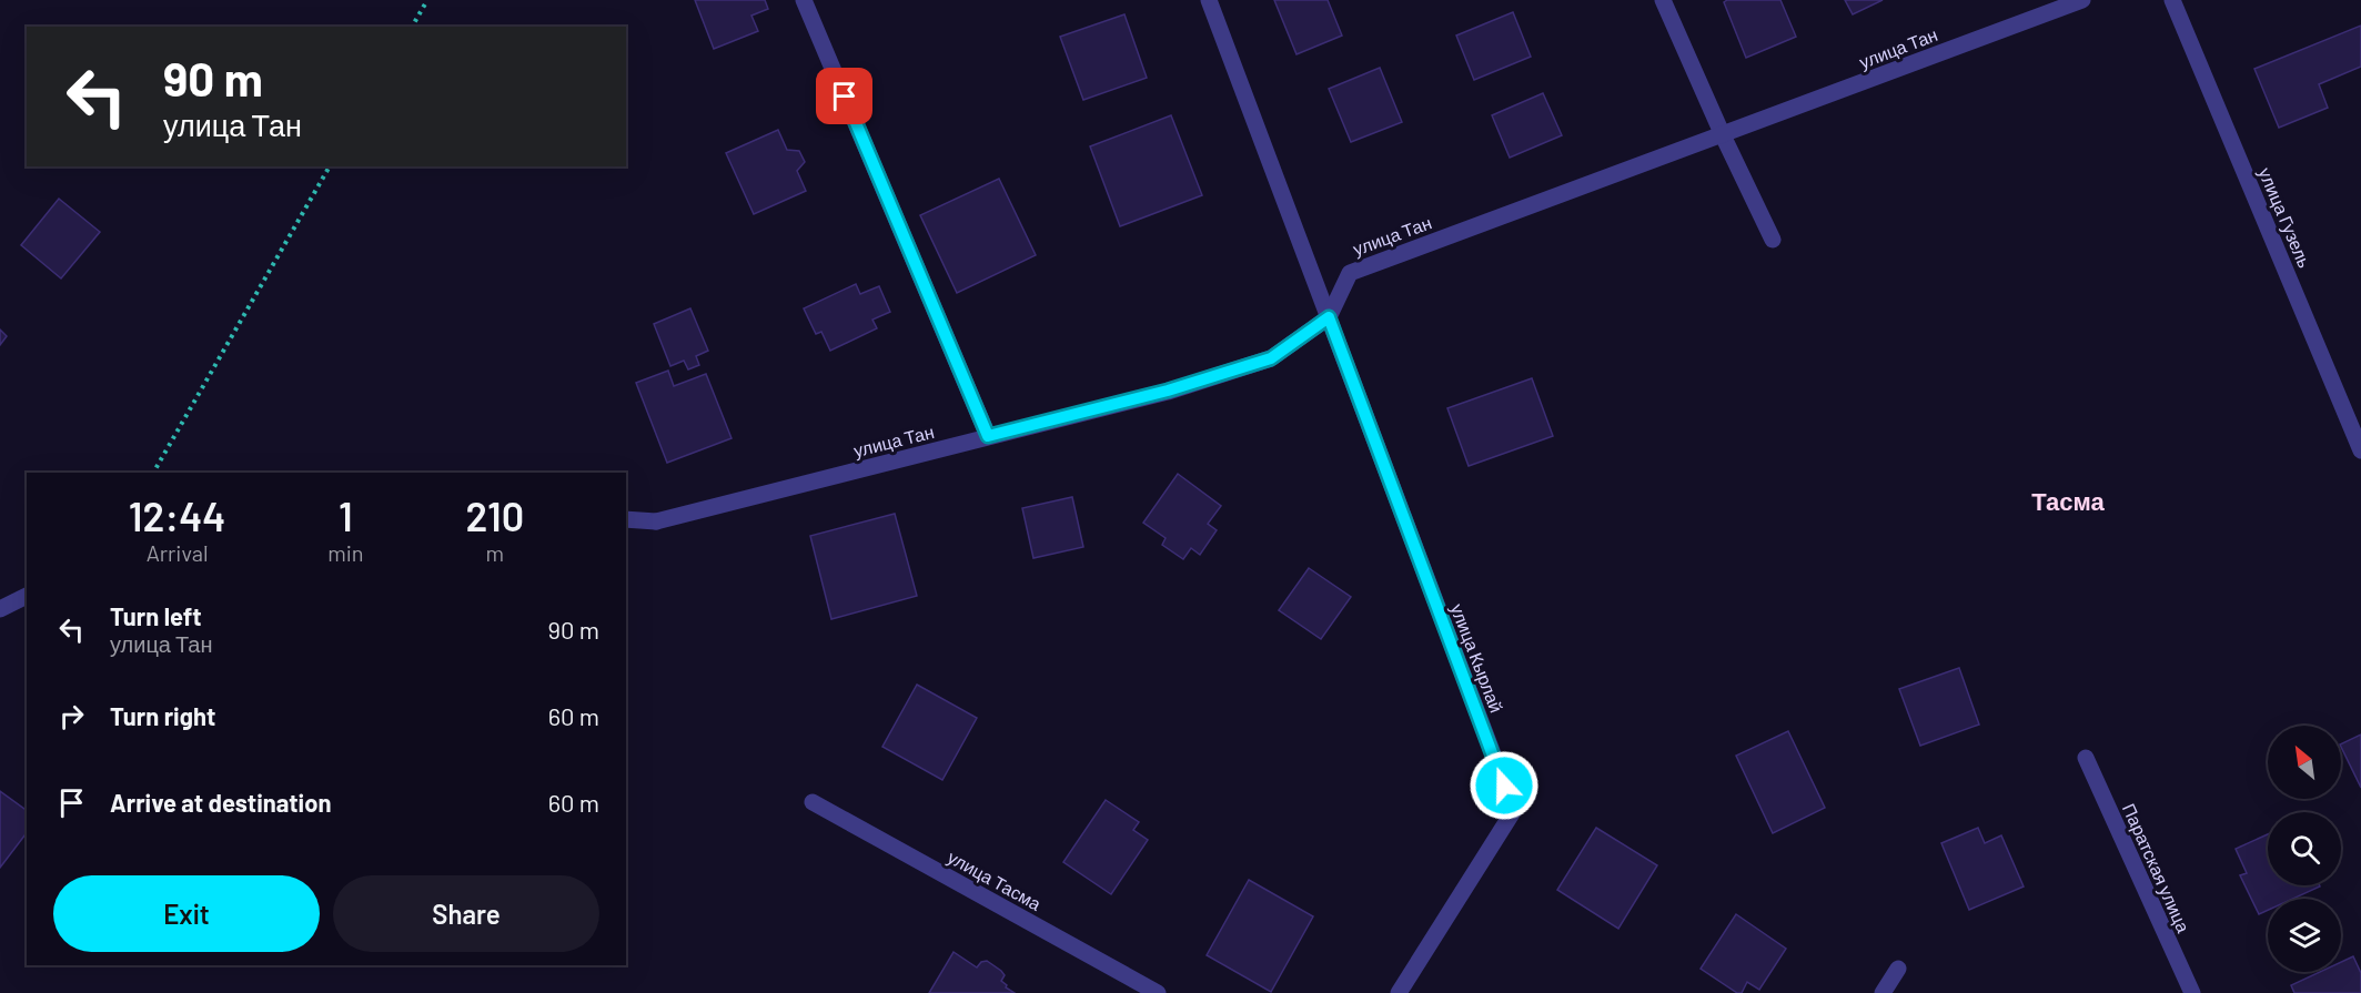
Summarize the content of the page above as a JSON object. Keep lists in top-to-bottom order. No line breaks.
{"streets":{"street":["улица Тан","улица Гузель","улица Кырлай","Паратская улица","улица Тасма"]},"crossings":[["улица Тан","улица Кырлай"]],"districts":["Тасма"],"north":"top left","page":{"turn":["90 m","улица Тан"],"eta":["12:44","Arrival","1","min","210","m"],"list":[{"name":"Turn left","note":"улица Тан","value":"90 m"},{"name":"Turn right","value":"60 m"},{"name":"Arrive at destination","value":"60 m"}],"buttons":["Exit","Share"]}}
